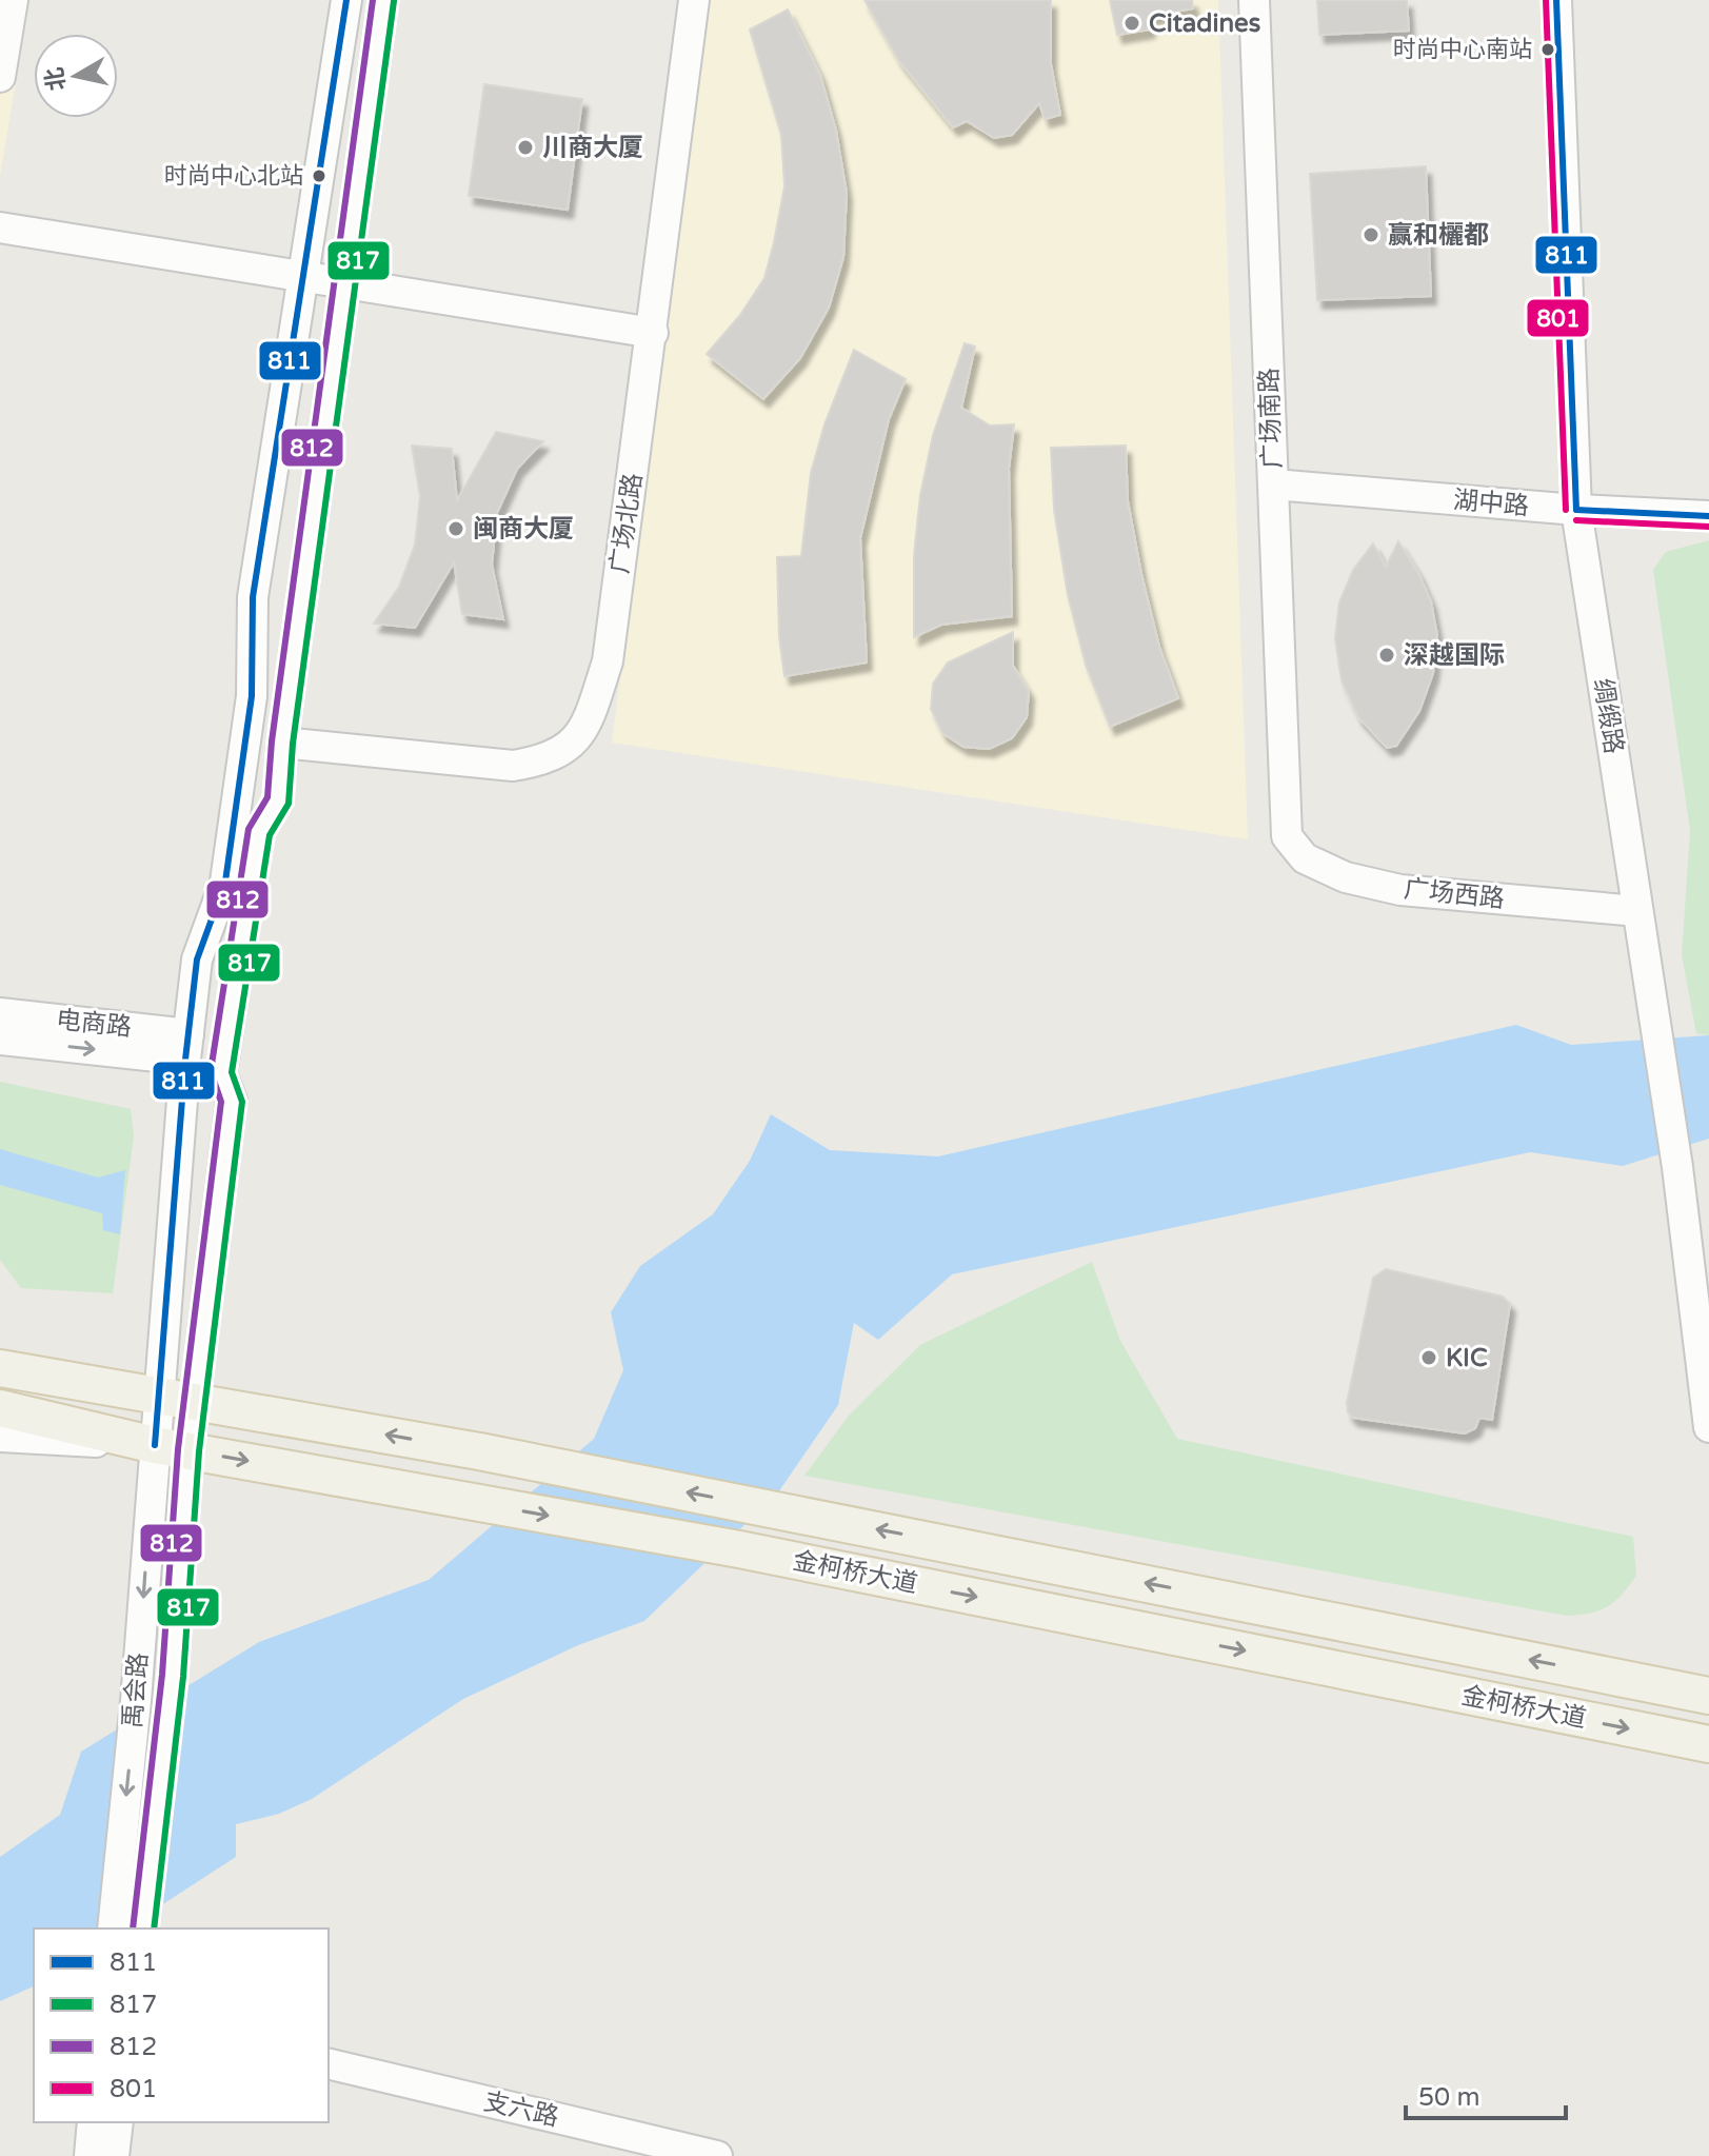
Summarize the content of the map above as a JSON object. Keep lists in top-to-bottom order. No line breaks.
{"streets":{"main road":["金柯桥大道"],"street":["广场南路","湖中路","广场北路","绸缎路","广场西路","电商路","禹会路","支六路"]},"crossings":[["广场南路","湖中路"],["广场南路","广场西路"],["湖中路","绸缎路"],["广场北路","禹会路"],["绸缎路","广场西路"],["电商路","禹会路"],["金柯桥大道","禹会路"]],"places":["Citadines","时尚中心南站","川商大厦","时尚中心北站","赢和欐都","闽商大厦","深越国际","KIC"],"lines":["transit line 811","transit line 812","transit line 801","transit line 817"],"legend":["811","817","812","801"],"scale_bar":"50 m","north":"left"}
